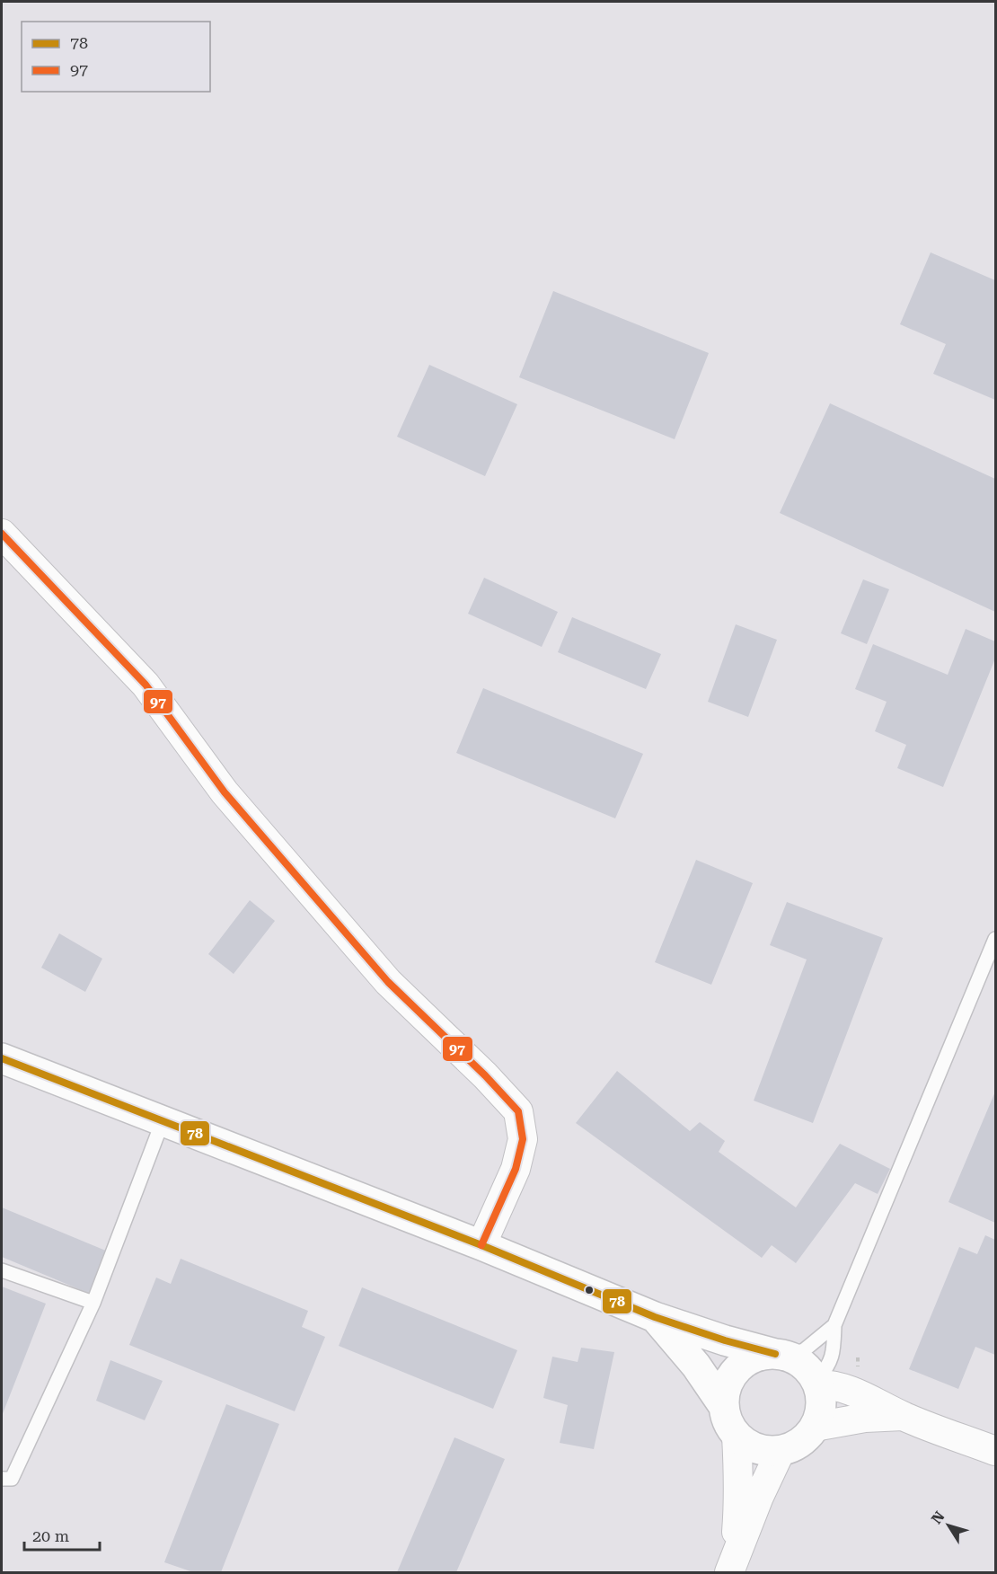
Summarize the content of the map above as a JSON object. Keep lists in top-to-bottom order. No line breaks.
{"lines":["transit line 97","transit line 78"],"legend":["78","97"],"scale_bar":"20 m","north":"top left"}
